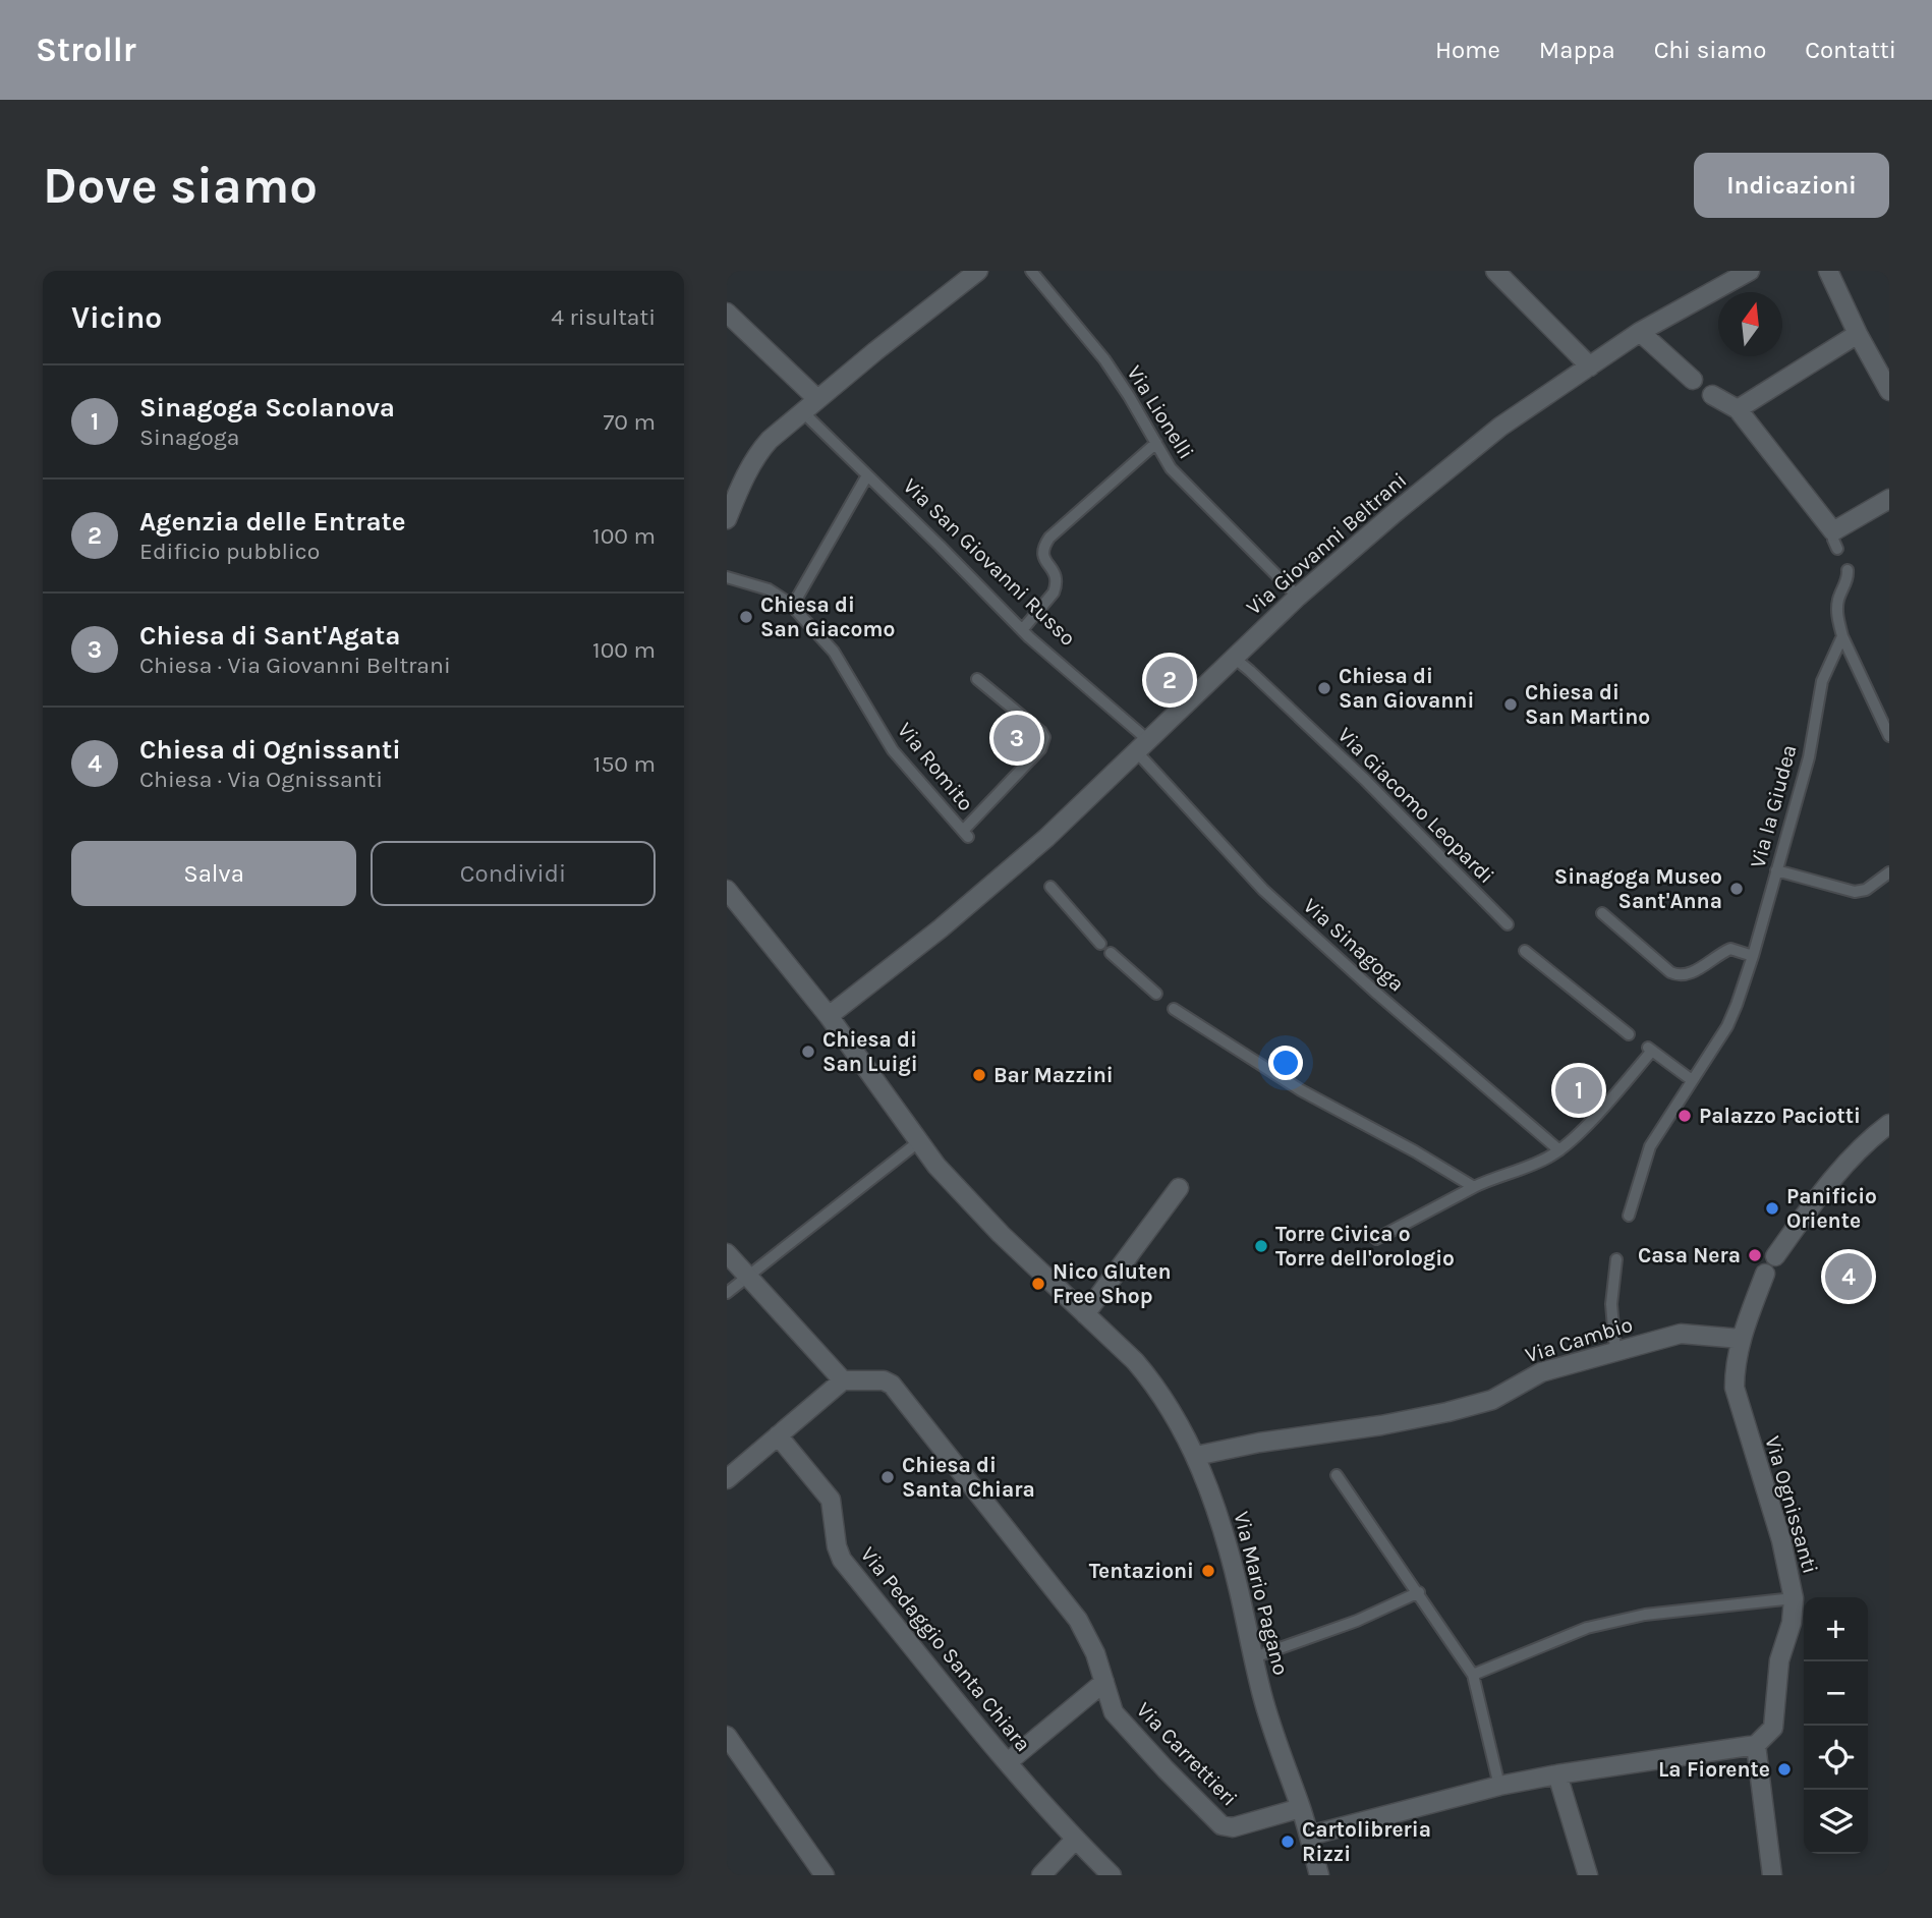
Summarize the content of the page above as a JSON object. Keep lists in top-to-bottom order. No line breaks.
{"streets":{"street":["Via Giovanni Beltrani","Via Cambio","Via Ognissanti","Via Mario Pagano","Via Pedaggio Santa Chiara","Via Carrettieri"],"lane":["Via Lionelli","Via San Giovanni Russo","Via Romito","Via Giacomo Leopardi","Via la Giudea","Via Sinagoga"]},"crossings":[["Via Lionelli","Via Giovanni Beltrani"],["Via Giovanni Beltrani","Via San Giovanni Russo"],["Via Giovanni Beltrani","Via Giacomo Leopardi"],["Via Giovanni Beltrani","Via Sinagoga"],["Via Giovanni Beltrani","Via Mario Pagano"],["Via San Giovanni Russo","Via Sinagoga"],["Via Cambio","Via Ognissanti"],["Via Cambio","Via Mario Pagano"],["Via Mario Pagano","Via Carrettieri"]],"places":["Chiesa di San Giacomo","Chiesa di San Giovanni","Chiesa di San Martino","Sinagoga Museo Sant'Anna","Chiesa di San Luigi","Bar Mazzini","Palazzo Paciotti","Panificio Oriente","Torre Civica o Torre dell'orologio","Casa Nera","Nico Gluten Free Shop","Chiesa di Santa Chiara","Tentazioni","La Fiorente","Cartolibreria Rizzi"],"north":"top","page":{"header":"Strollr","nav":["Home","Mappa","Chi siamo","Contatti"],"buttons":["Indicazioni",["Salva","Condividi"]],"title":"Dove siamo","heading":["Vicino","4 risultati"],"list":[{"mark":"1","name":"Sinagoga Scolanova","note":"Sinagoga","value":"70 m"},{"mark":"2","name":"Agenzia delle Entrate","note":"Edificio pubblico","value":"100 m"},{"mark":"3","name":"Chiesa di Sant'Agata","note":"Chiesa · Via Giovanni Beltrani","value":"100 m"},{"mark":"4","name":"Chiesa di Ognissanti","note":"Chiesa · Via Ognissanti","value":"150 m"}],"pins":["2","3","1","4"],"map_buttons":["+","−"]}}
